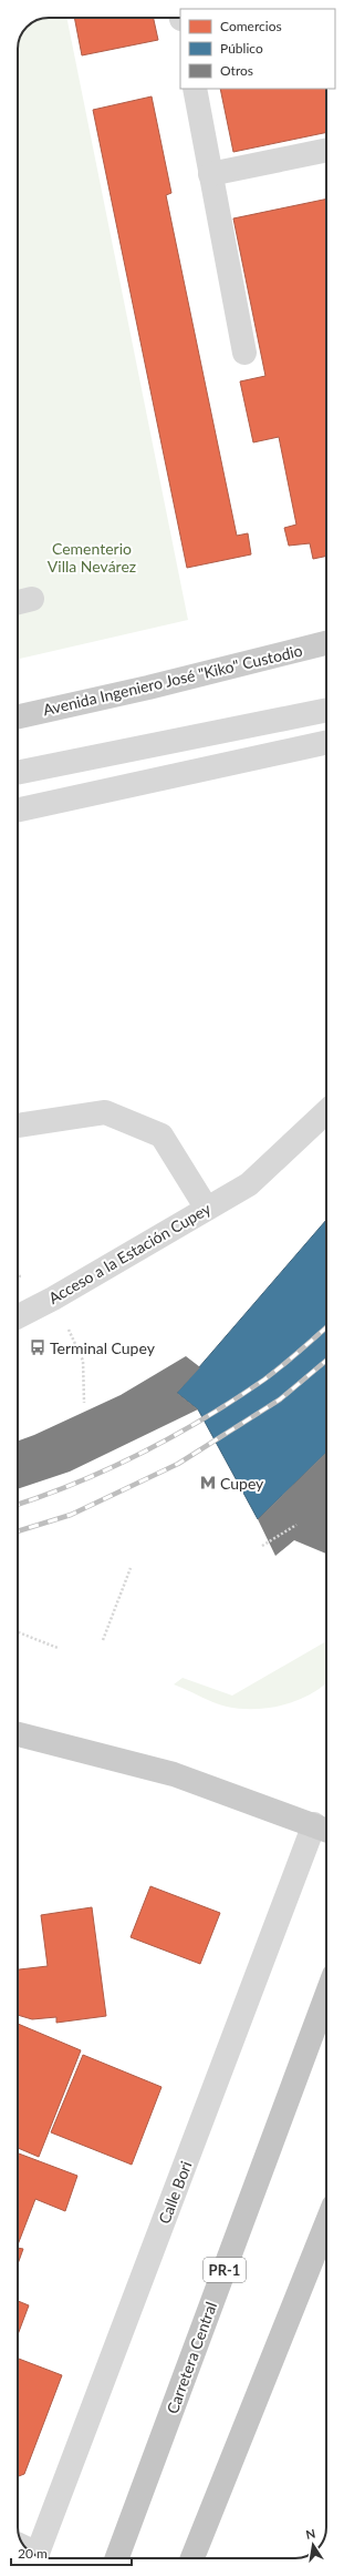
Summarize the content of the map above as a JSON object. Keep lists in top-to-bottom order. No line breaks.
{"streets":{"highway":["PR-1","Carretera Central"],"main road":["Avenida Ingeniero José \"Kiko\" Custodio"],"street":["Acceso a la Estación Cupey","Calle Bori"]},"parks":["Cementerio Villa Nevárez"],"places":{"bus stop":["Terminal Cupey"],"metro station":["Cupey"]},"legend":["Comercios","Público","Otros"],"scale_bar":"20 m","north":"top"}
